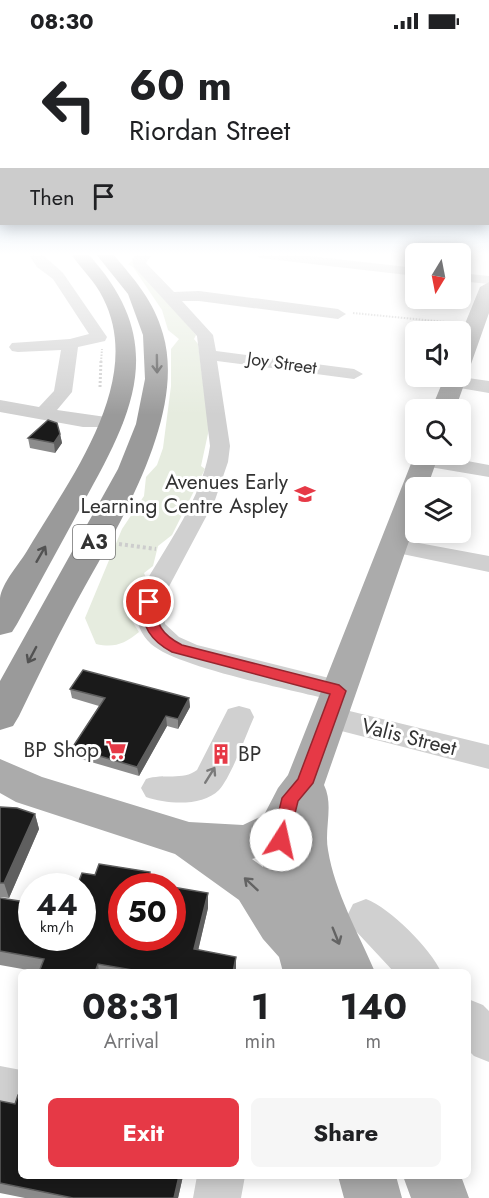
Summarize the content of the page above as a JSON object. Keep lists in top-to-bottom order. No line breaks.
{"streets":{"highway":["A3"],"street":["Joy Street","Valis Street"]},"crossings":[["Joy Street","Valis Street"]],"places":{"school or university":["Avenues Early Learning Centre Aspley"],"supermarket":["BP Shop"],"building":["BP"]},"north":"bottom","page":{"status":"08:30","turn":["60 m","Riordan Street"],"then":"Then","speed":"44 km/h","limit":"50","eta":["08:31","Arrival","1","min","140","m"],"buttons":["Exit","Share"]}}
